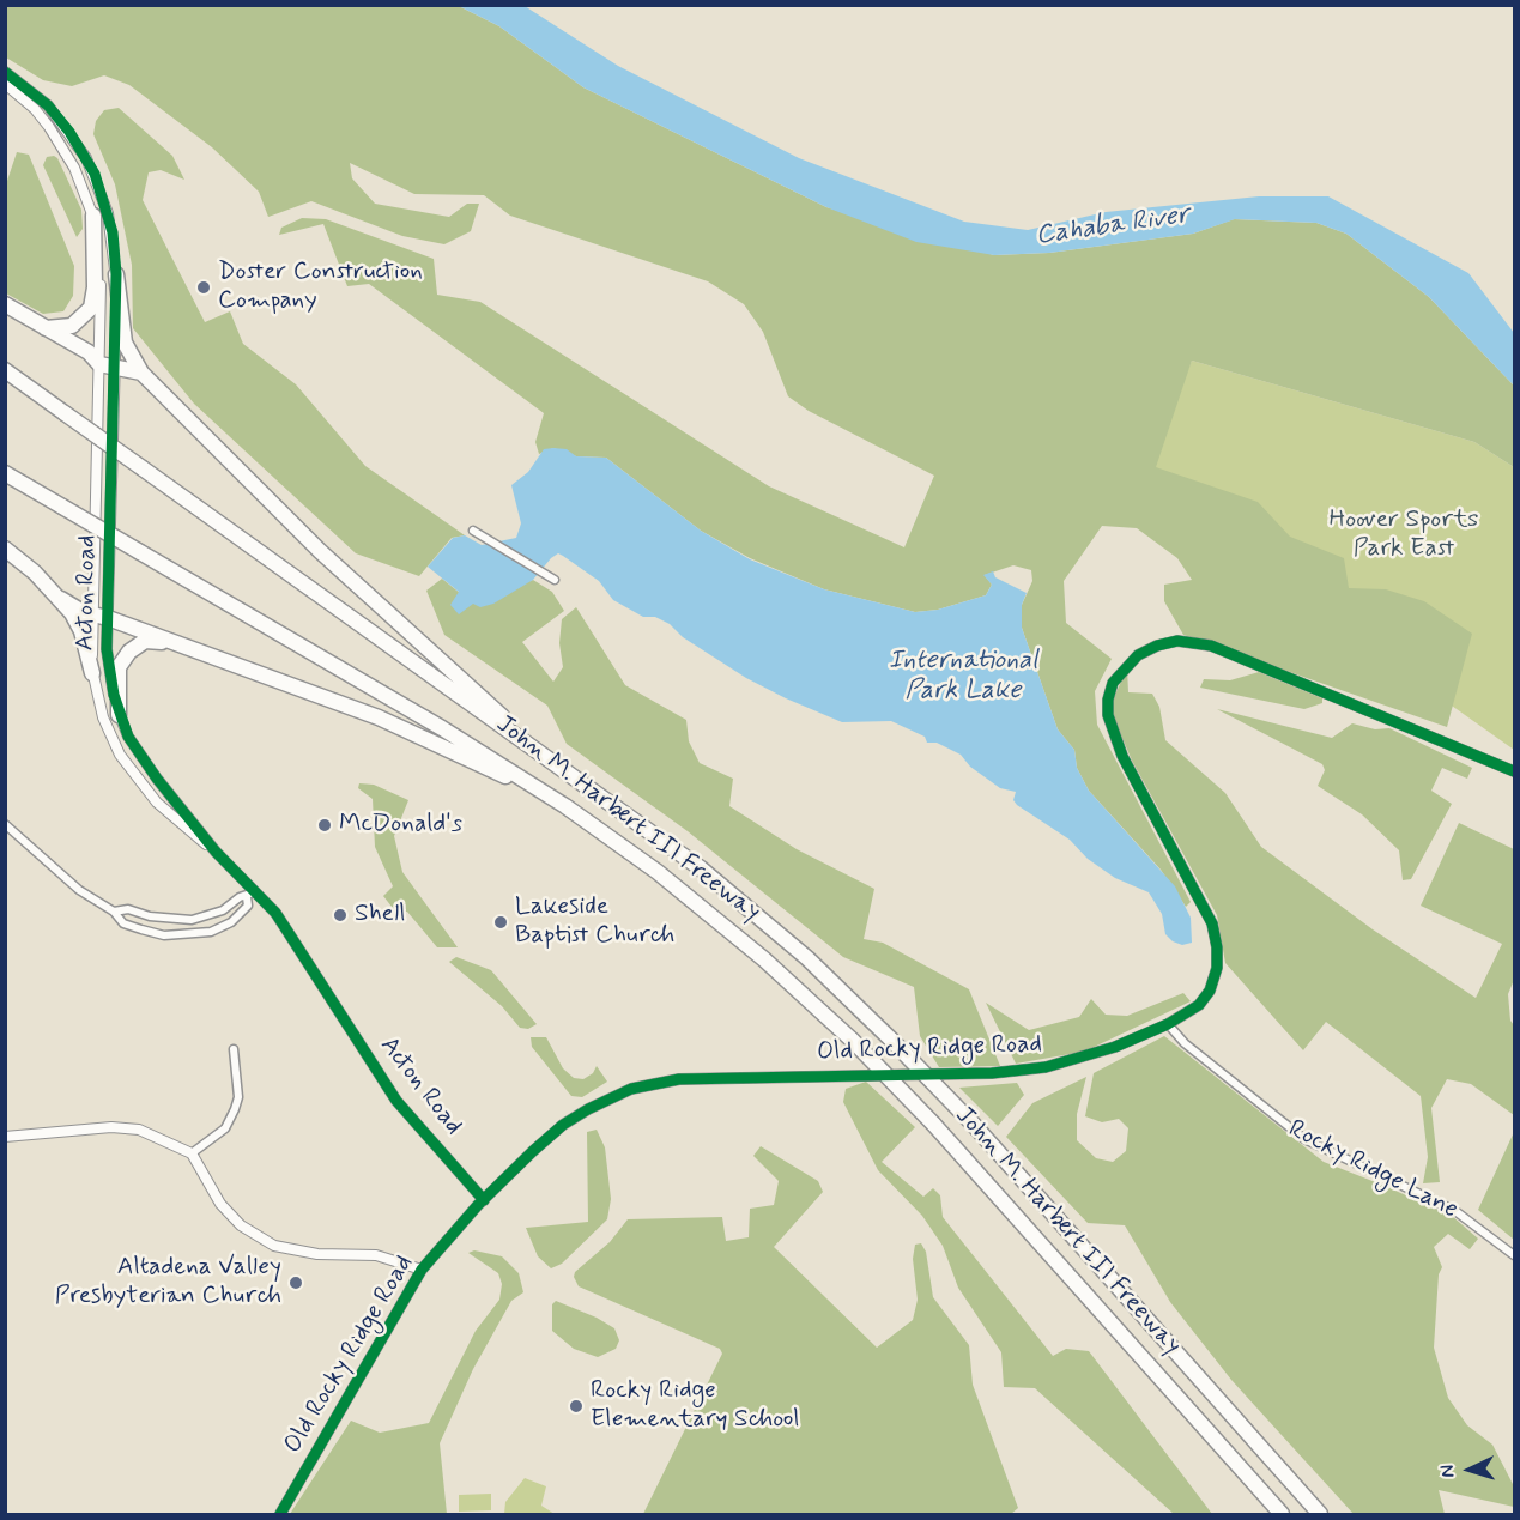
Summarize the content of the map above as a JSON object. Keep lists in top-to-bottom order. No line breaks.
{"streets":{"highway":["John M. Harbert III Freeway"],"street":["Acton Road","Old Rocky Ridge Road","Rocky Ridge Lane"]},"crossings":[["Acton Road","Old Rocky Ridge Road"],["Old Rocky Ridge Road","Rocky Ridge Lane"]],"water":["Cahaba River","International Park Lake"],"parks":["Hoover Sports Park East"],"places":["Doster Construction Company","McDonald's","Shell","Lakeside Baptist Church","Altadena Valley Presbyterian Church","Rocky Ridge Elementary School"],"north":"left"}
